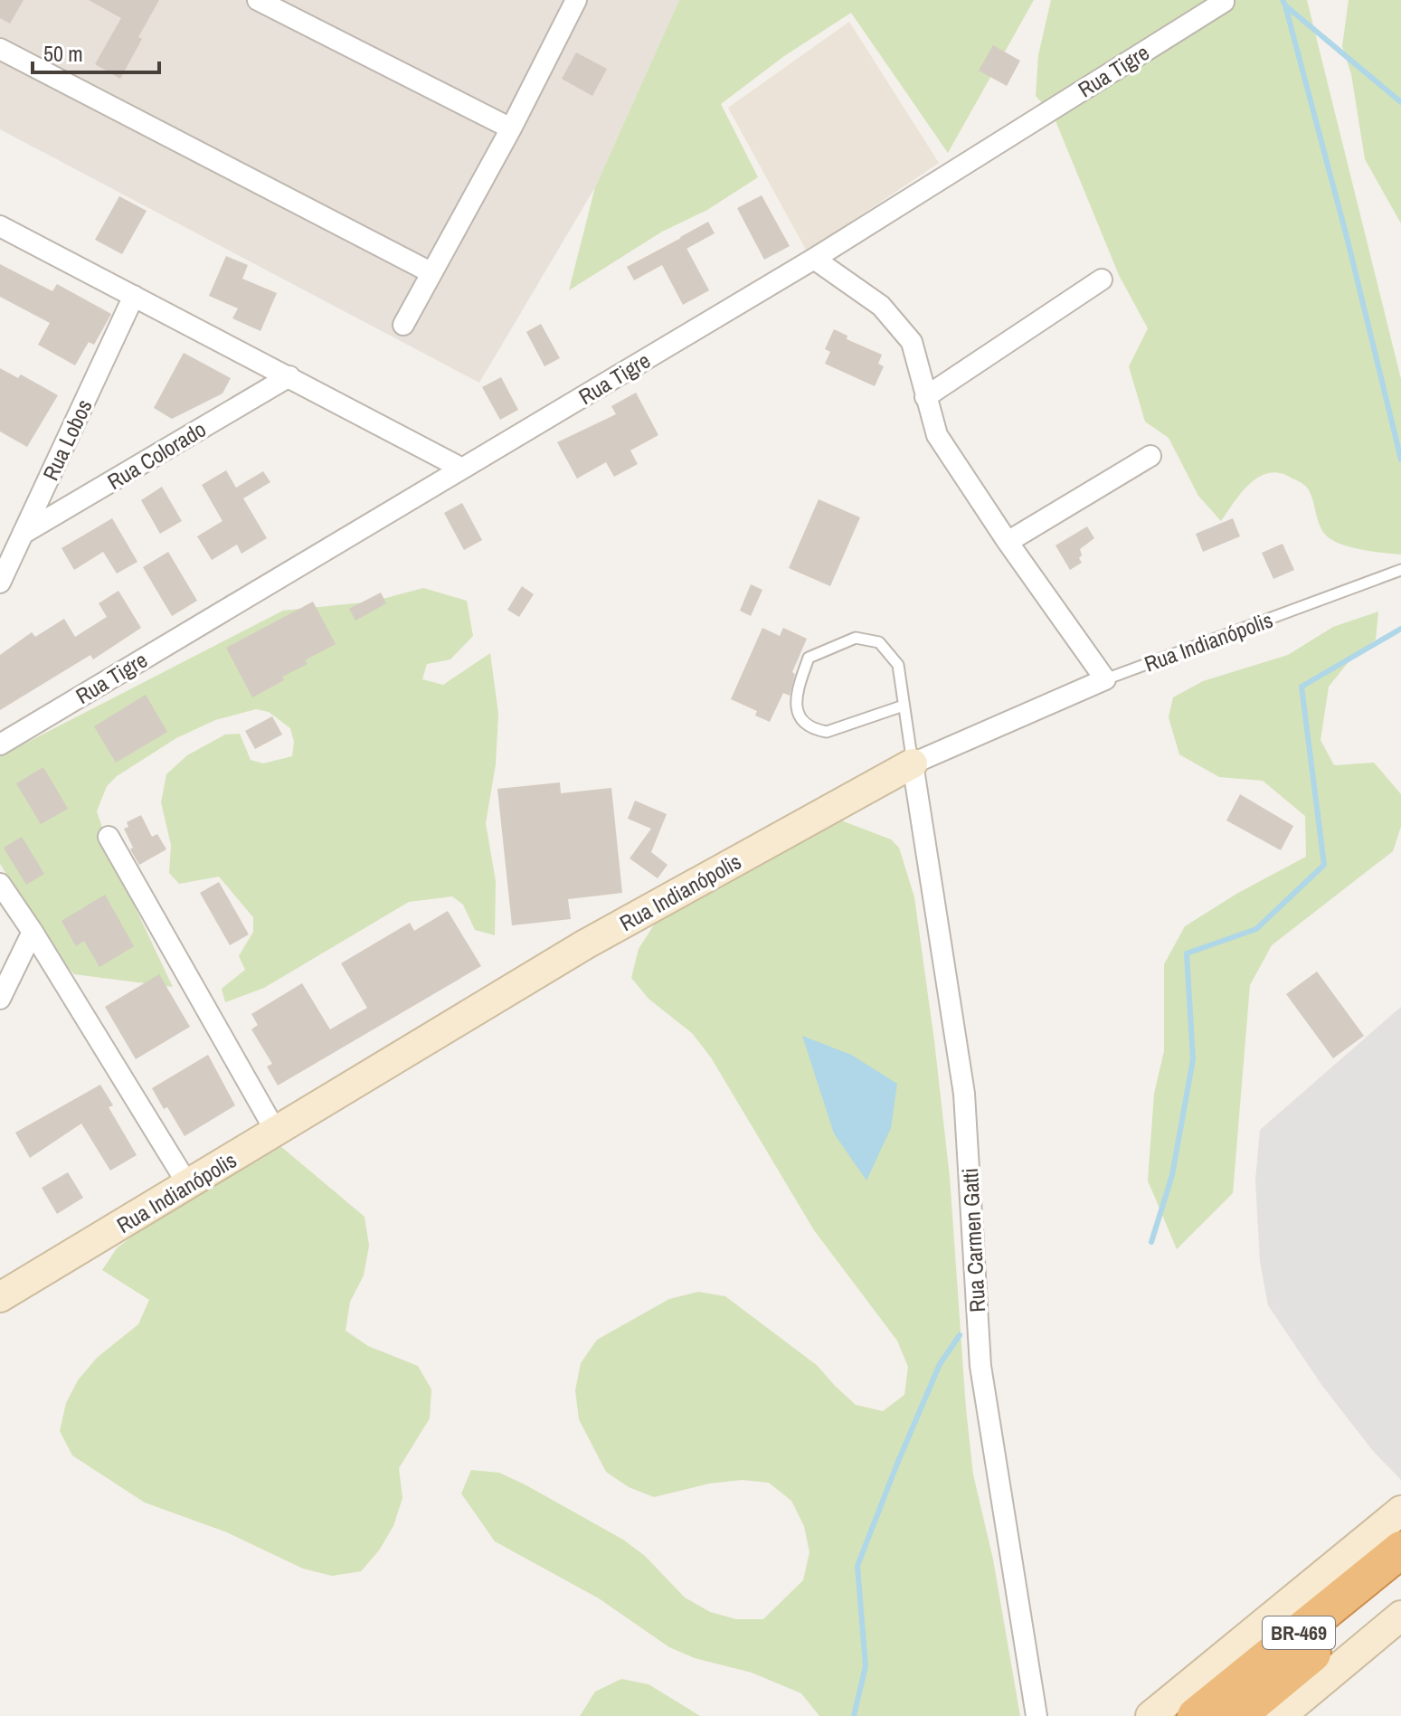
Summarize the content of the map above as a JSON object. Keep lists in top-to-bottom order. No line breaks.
{"streets":{"highway":["BR-469"],"street":["Rua Tigre","Rua Lobos","Rua Colorado","Rua Indianópolis","Rua Carmen Gatti"]},"crossings":[["Rua Lobos","Rua Colorado"],["Rua Indianópolis","Rua Carmen Gatti"]],"scale_bar":"50 m"}
